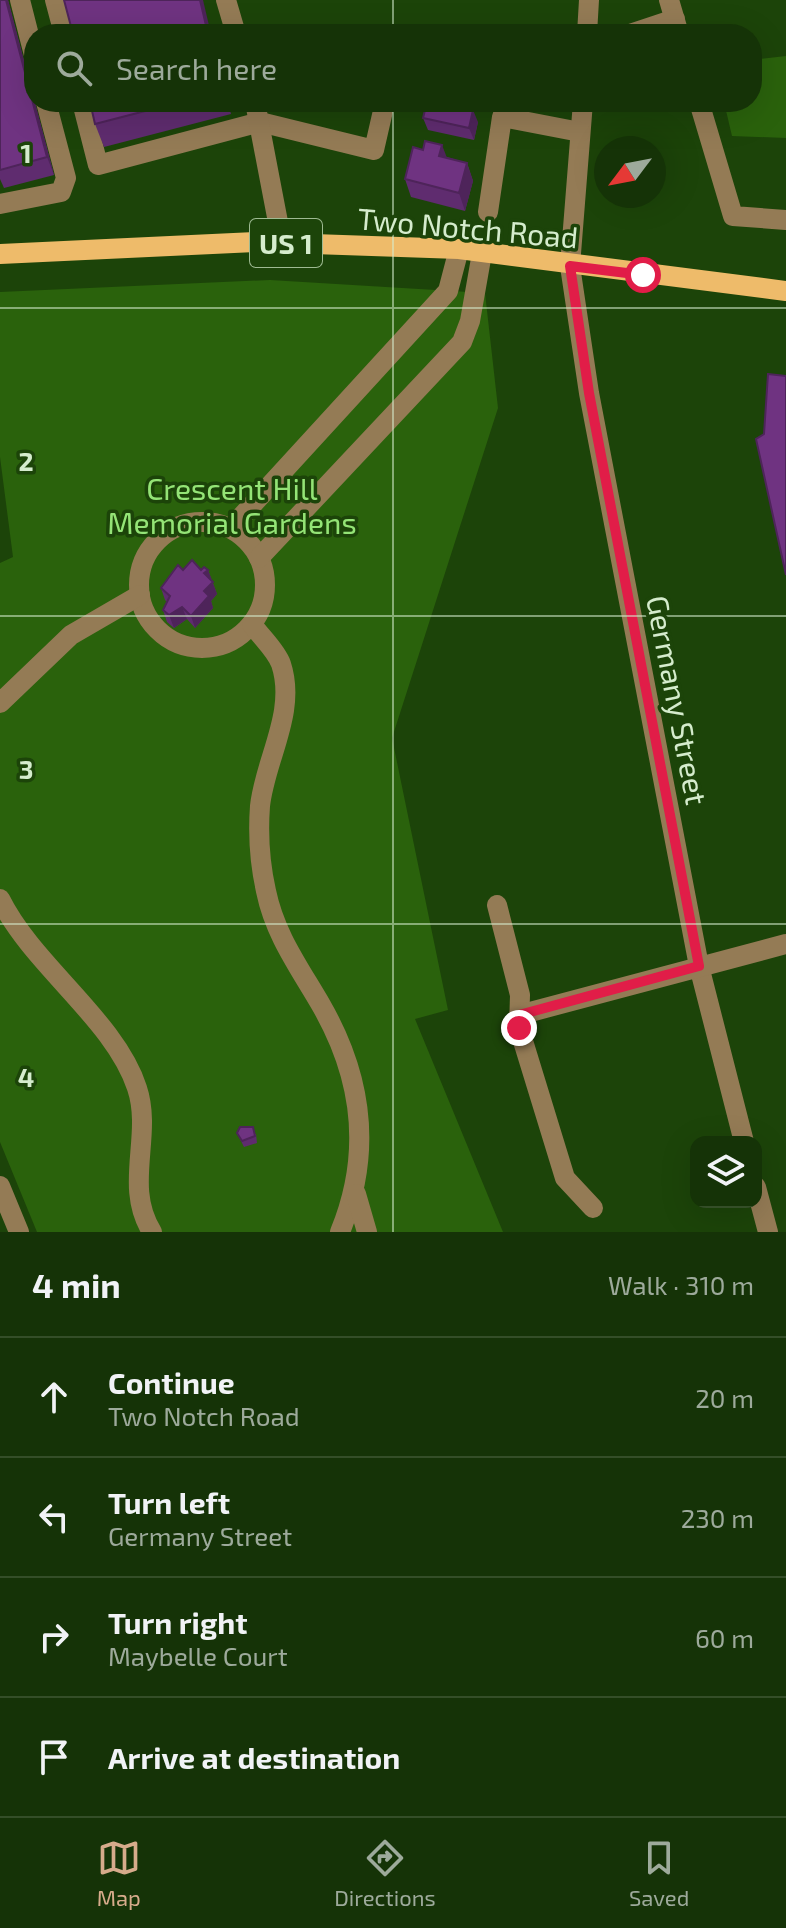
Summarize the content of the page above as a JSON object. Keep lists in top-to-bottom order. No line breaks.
{"streets":{"main road":["Two Notch Road","US 1"],"street":["Germany Street"]},"crossings":[["Two Notch Road","Germany Street"]],"parks":["Crescent Hill Memorial Gardens"],"north":"bottom left","page":{"search":"Search here","heading":["4 min","Walk · 310 m"],"list":[["Continue","Two Notch Road","20 m"],["Turn left","Germany Street","230 m"],["Turn right","Maybelle Court","60 m"],"Arrive at destination"],"nav":["Map","Directions","Saved"]},"grid":{"rows":["1","2","3","4"]}}
